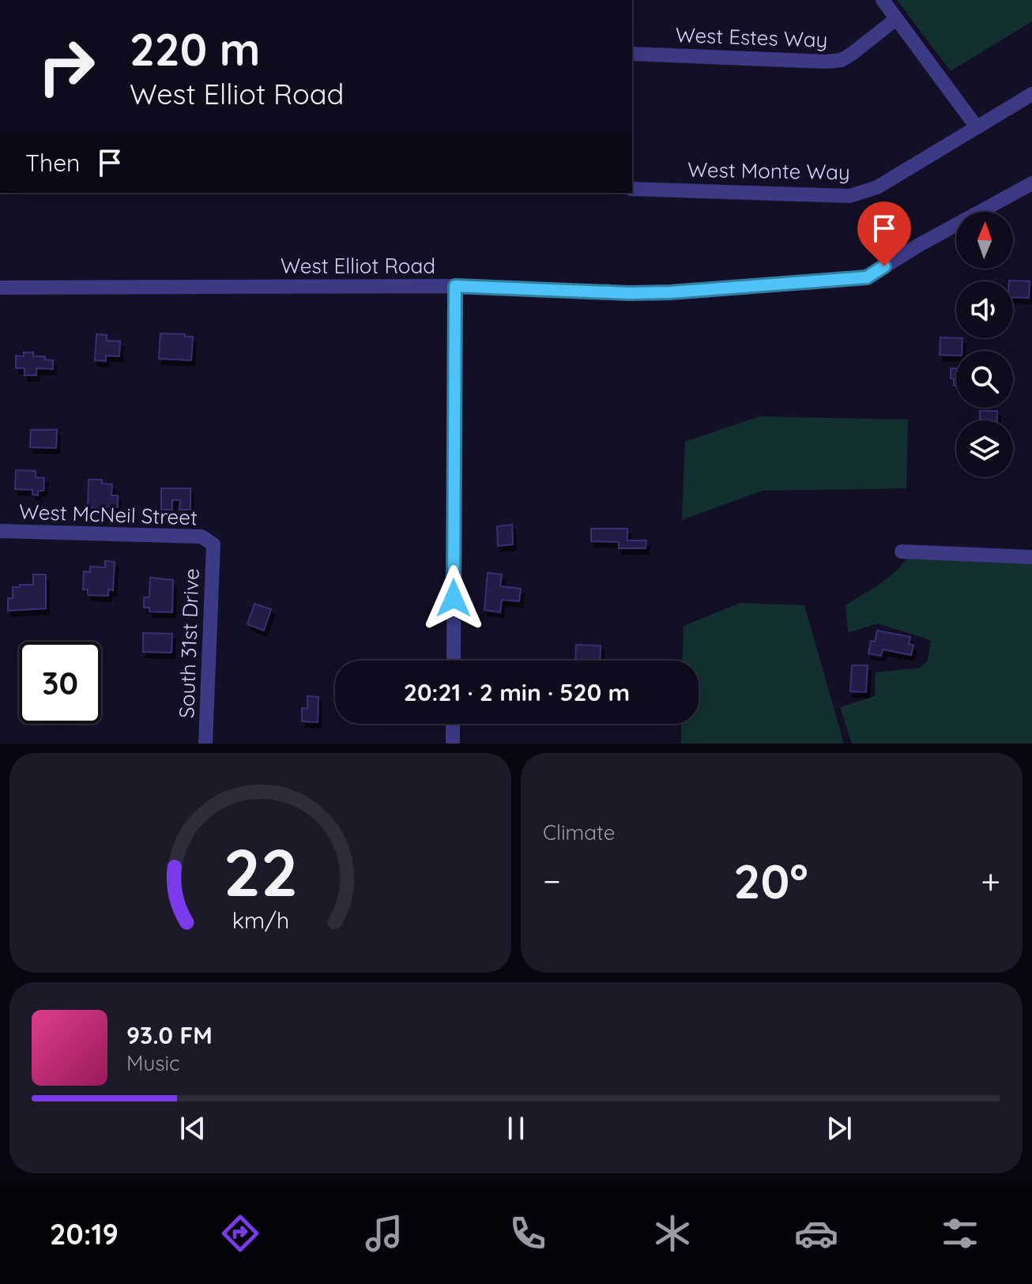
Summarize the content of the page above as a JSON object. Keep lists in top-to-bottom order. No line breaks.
{"streets":{"street":["West Estes Way","West Monte Way","West Elliot Road","West McNeil Street","South 31st Drive"]},"crossings":[["West McNeil Street","South 31st Drive"]],"north":"top","page":{"turn":["220 m","West Elliot Road"],"then":"Then","limit":"30","trip":"20:21 · 2 min · 520 m","tile":"Climate","heat":["−","20°","+"],"song":["93.0 FM","Music"],"tabs":"20:19","gauge":["22","km/h"]}}
